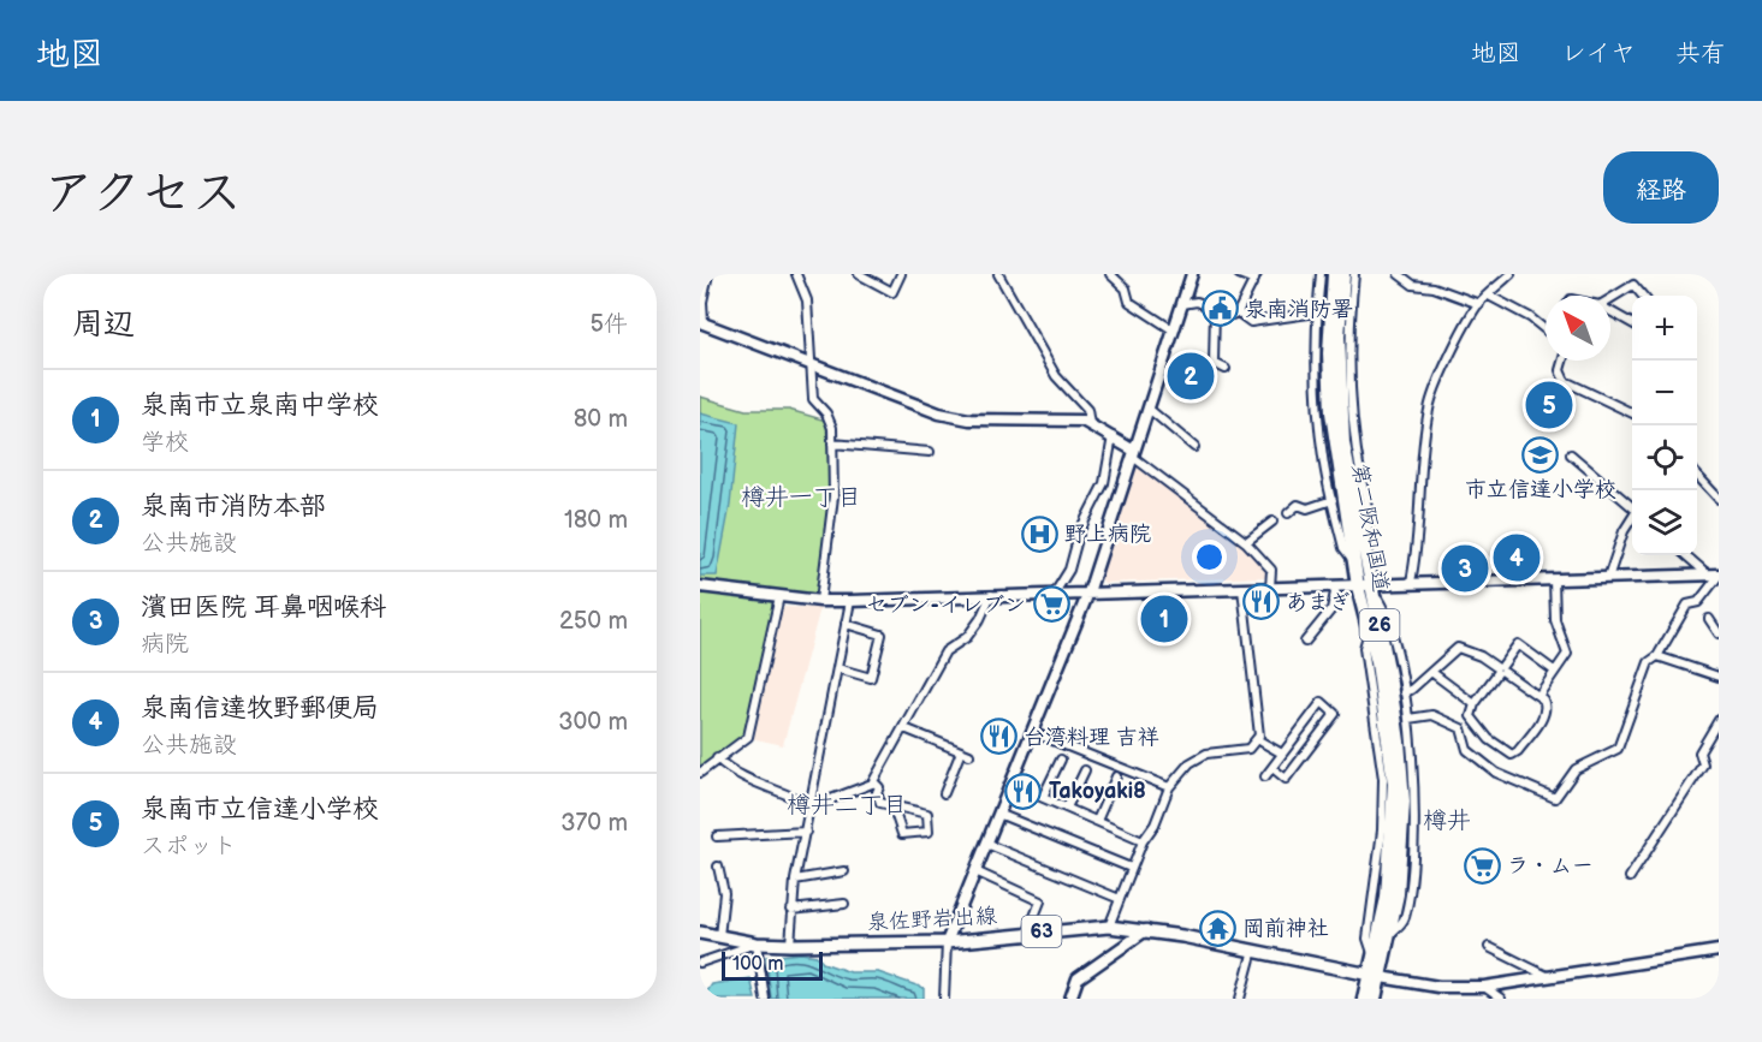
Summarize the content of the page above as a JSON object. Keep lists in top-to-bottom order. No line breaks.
{"streets":{"highway":["第二阪和国道","26"],"main road":["泉佐野岩出線","63"]},"crossings":[["第二阪和国道","泉佐野岩出線"]],"districts":["樽井一丁目","樽井二丁目","樽井"],"places":{"public building":["泉南消防署"],"school or university":["市立信達小学校"],"hospital":["野上病院"],"restaurant":["あまぎ","台湾料理 吉祥","Takoyaki8"],"supermarket":["セブン-イレブン","ラ・ムー"],"temple":["岡前神社"]},"scale_bar":"100 m","north":"top left","page":{"header":"地図","nav":["地図","レイヤ","共有"],"title":"アクセス","buttons":"経路","heading":["周辺","5件"],"map_buttons":["+","−"],"pins":["2","5","4","3","1"],"list":[{"mark":"1","name":"泉南市立泉南中学校","note":"学校","value":"80 m"},{"mark":"2","name":"泉南市消防本部","note":"公共施設","value":"180 m"},{"mark":"3","name":"濱田医院 耳鼻咽喉科","note":"病院","value":"250 m"},{"mark":"4","name":"泉南信達牧野郵便局","note":"公共施設","value":"300 m"},{"mark":"5","name":"泉南市立信達小学校","note":"スポット","value":"370 m"}],"scale":"100 m"}}
